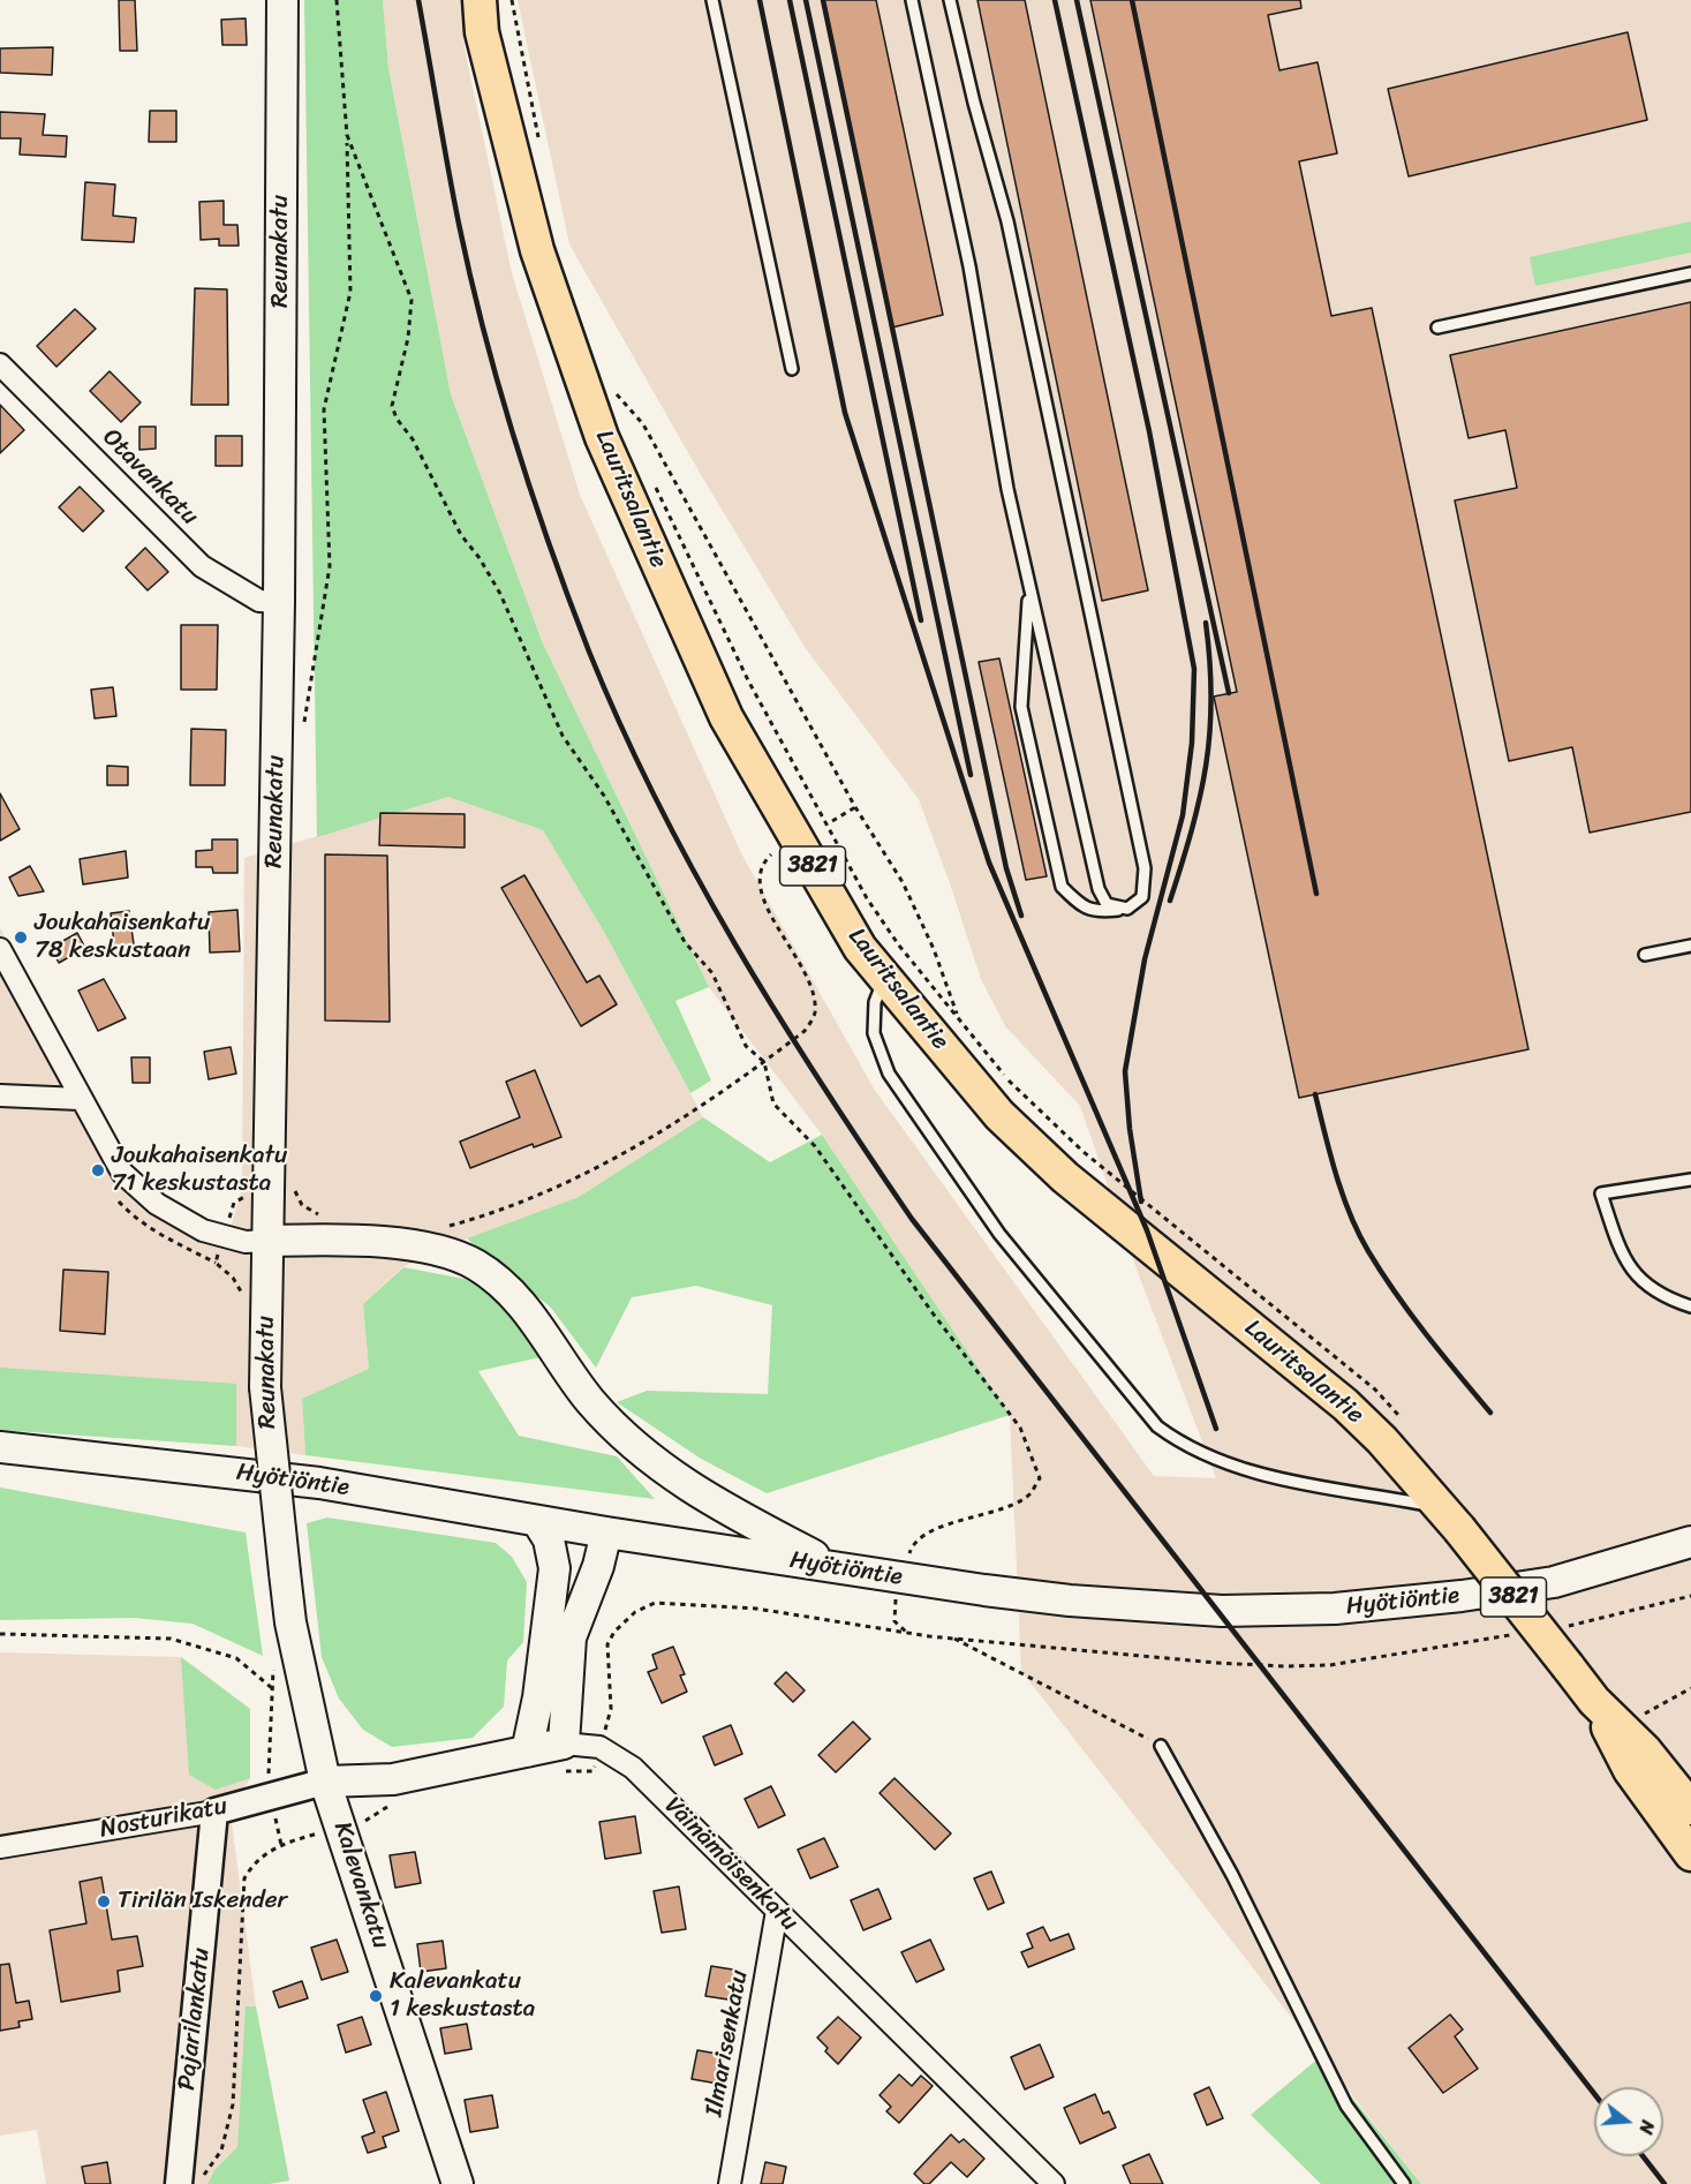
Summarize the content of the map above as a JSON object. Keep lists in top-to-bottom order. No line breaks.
{"streets":{"main road":["Reunakatu","Lauritsalantie","3821","Hyötiöntie","Väinämöisenkatu","Kalevankatu"],"street":["Otavankatu","Nosturikatu","Pajarilankatu","Ilmarisenkatu"]},"crossings":[["Reunakatu","Otavankatu"],["Reunakatu","Kalevankatu"],["Nosturikatu","Väinämöisenkatu"],["Nosturikatu","Kalevankatu"],["Nosturikatu","Pajarilankatu"],["Väinämöisenkatu","Kalevankatu"],["Väinämöisenkatu","Ilmarisenkatu"]],"places":["Joukahaisenkatu 78 keskustaan","Joukahaisenkatu 71 keskustasta","Tirilän Iskender","Kalevankatu 1 keskustasta"],"north":"right"}
